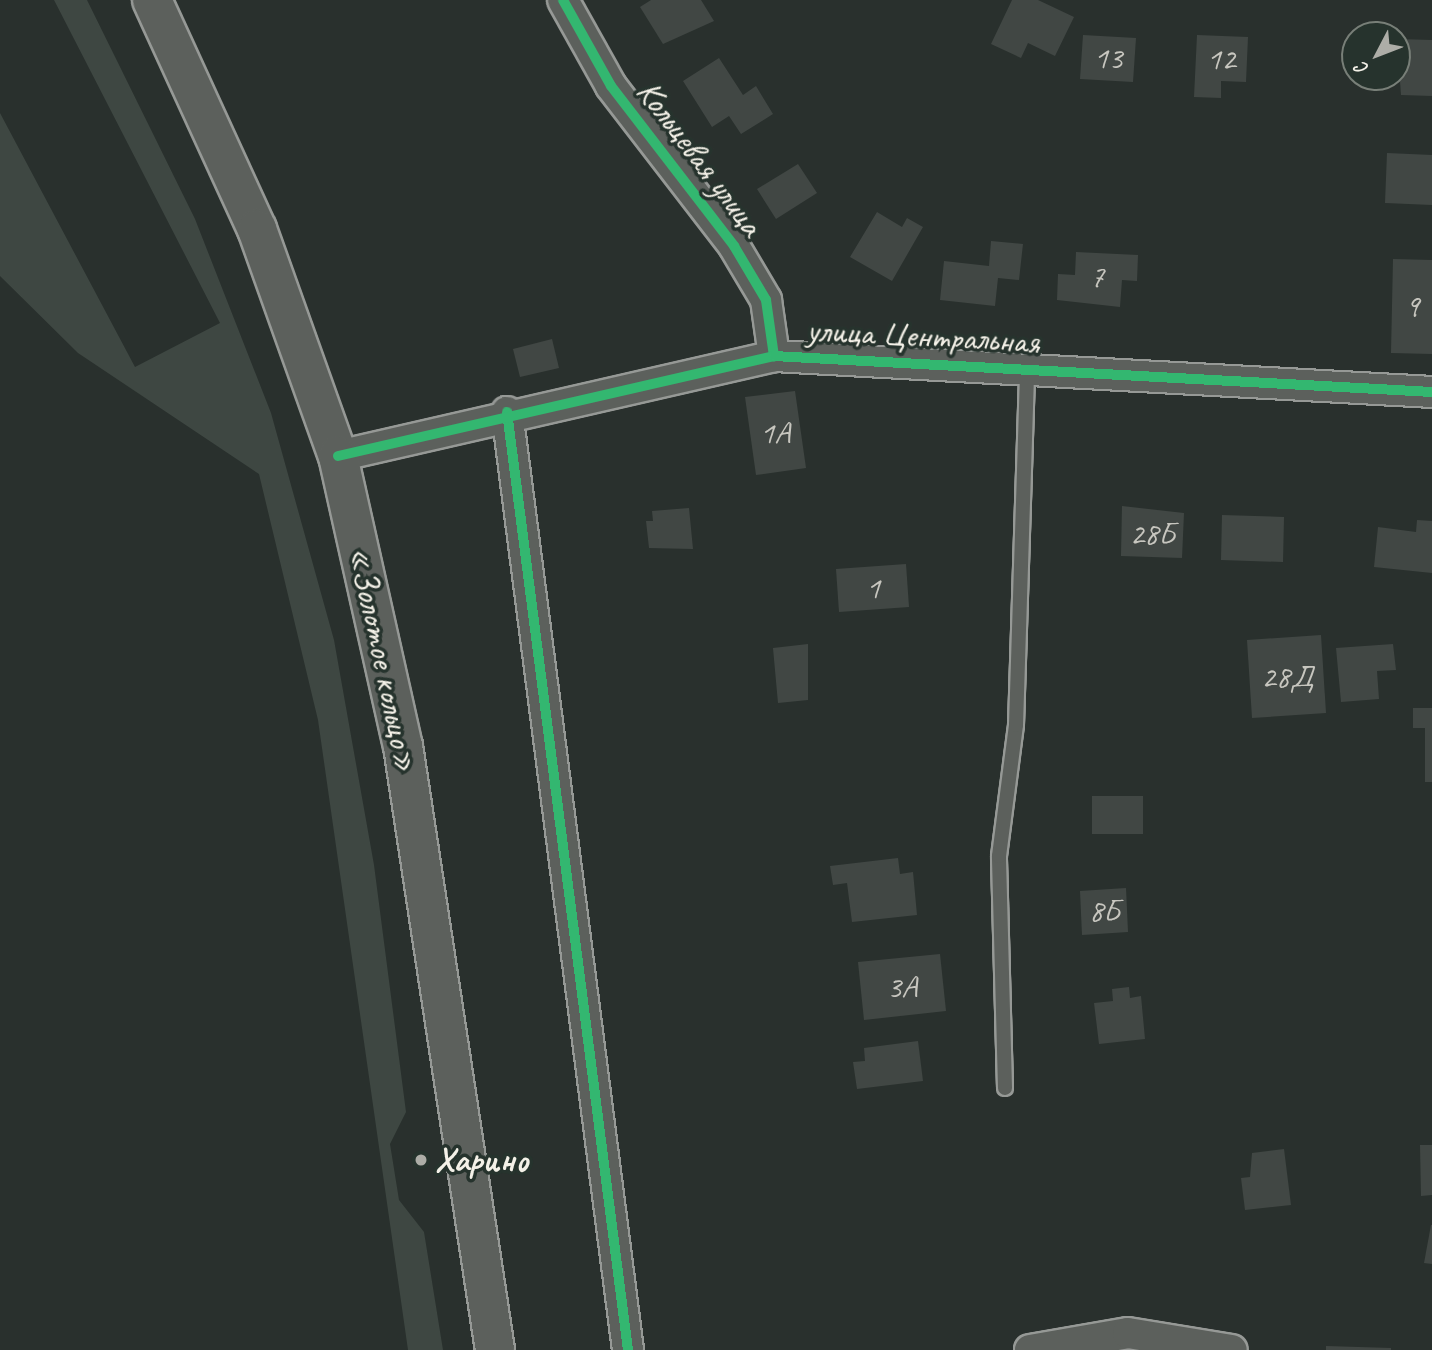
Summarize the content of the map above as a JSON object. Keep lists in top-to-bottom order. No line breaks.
{"streets":{"highway":["«Золотое кольцо»"],"street":["Кольцевая улица","улица Центральная"]},"crossings":[["Кольцевая улица","улица Центральная"],["улица Центральная","«Золотое кольцо»"]],"places":["Харино"],"house_numbers":["13","12","7","9","1А","28Б","1","28Д","8Б","3А"],"north":"bottom left"}
